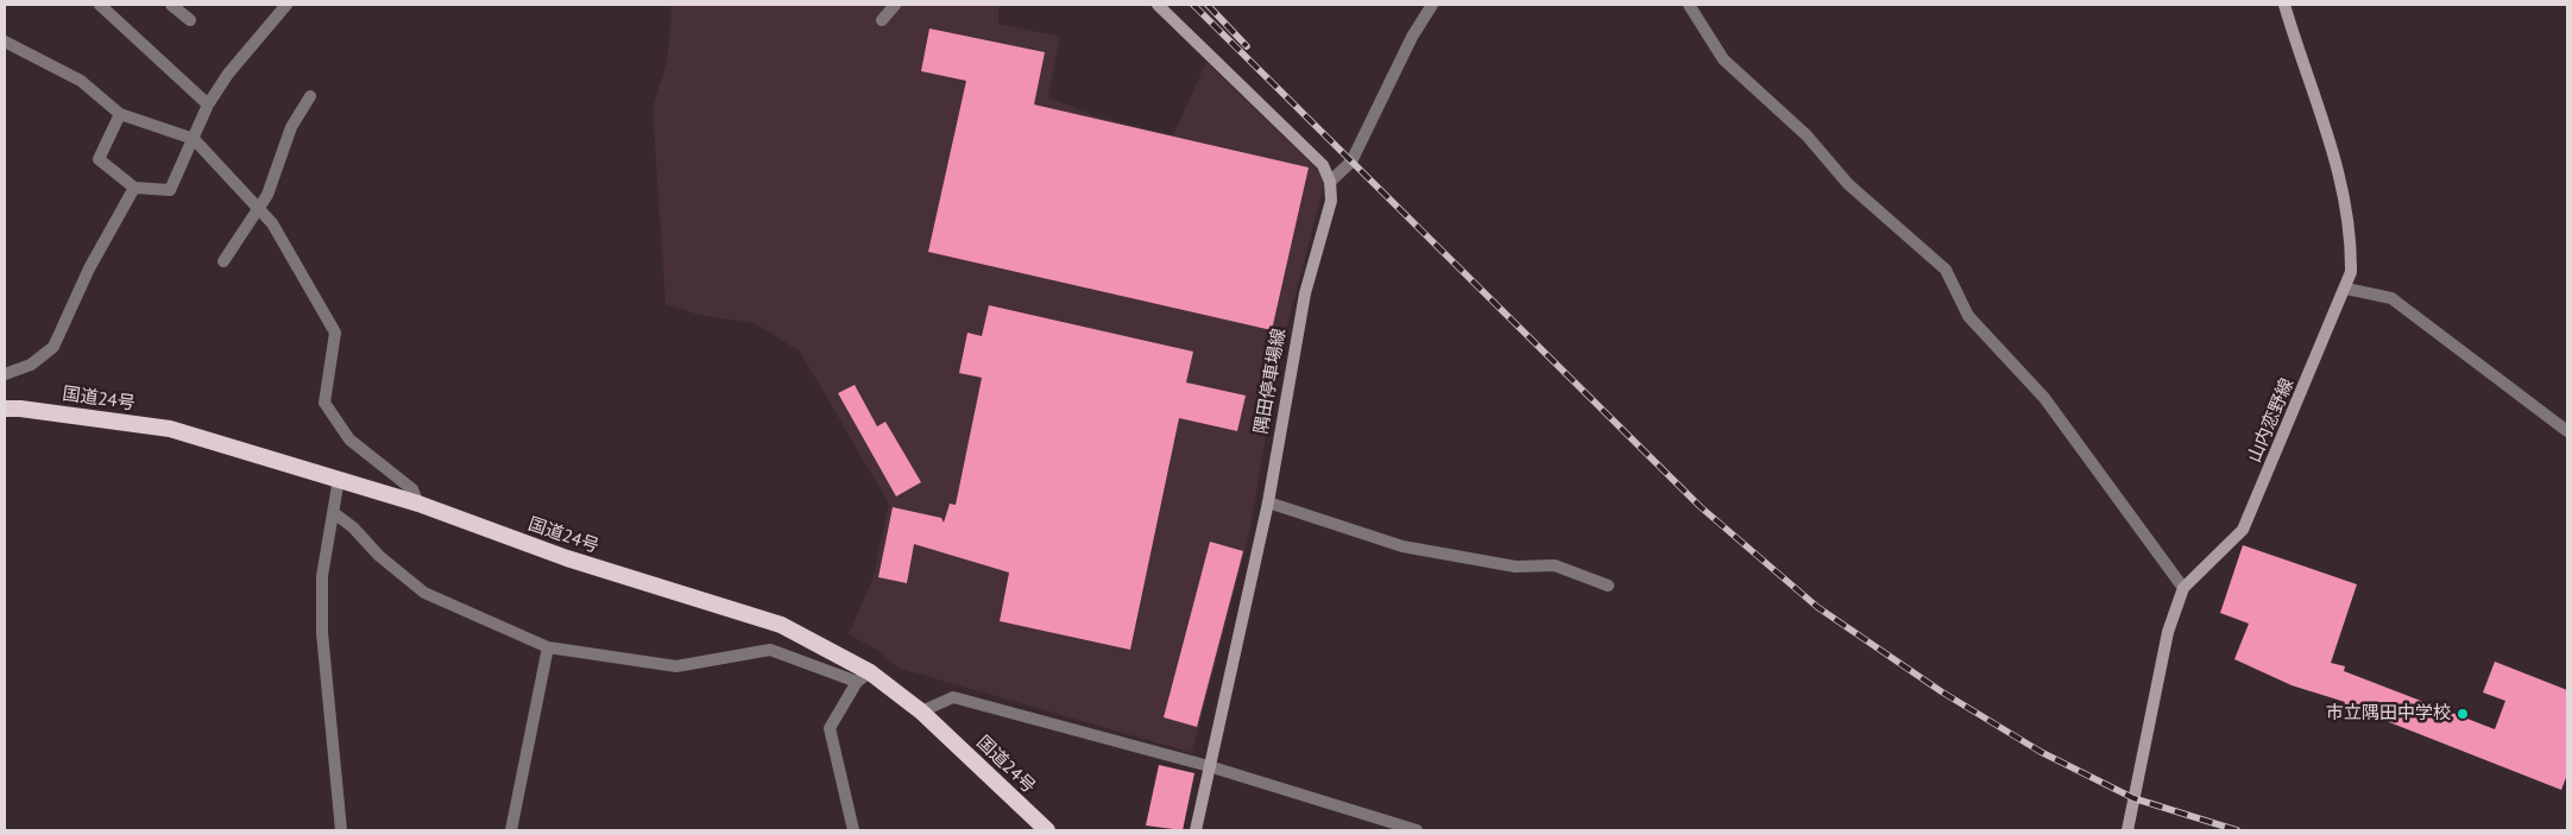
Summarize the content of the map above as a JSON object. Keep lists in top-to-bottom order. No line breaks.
{"streets":{"highway":["国道24号"],"main road":["隅田停車場線","山内恋野線"]},"places":["市立隅田中学校"]}
